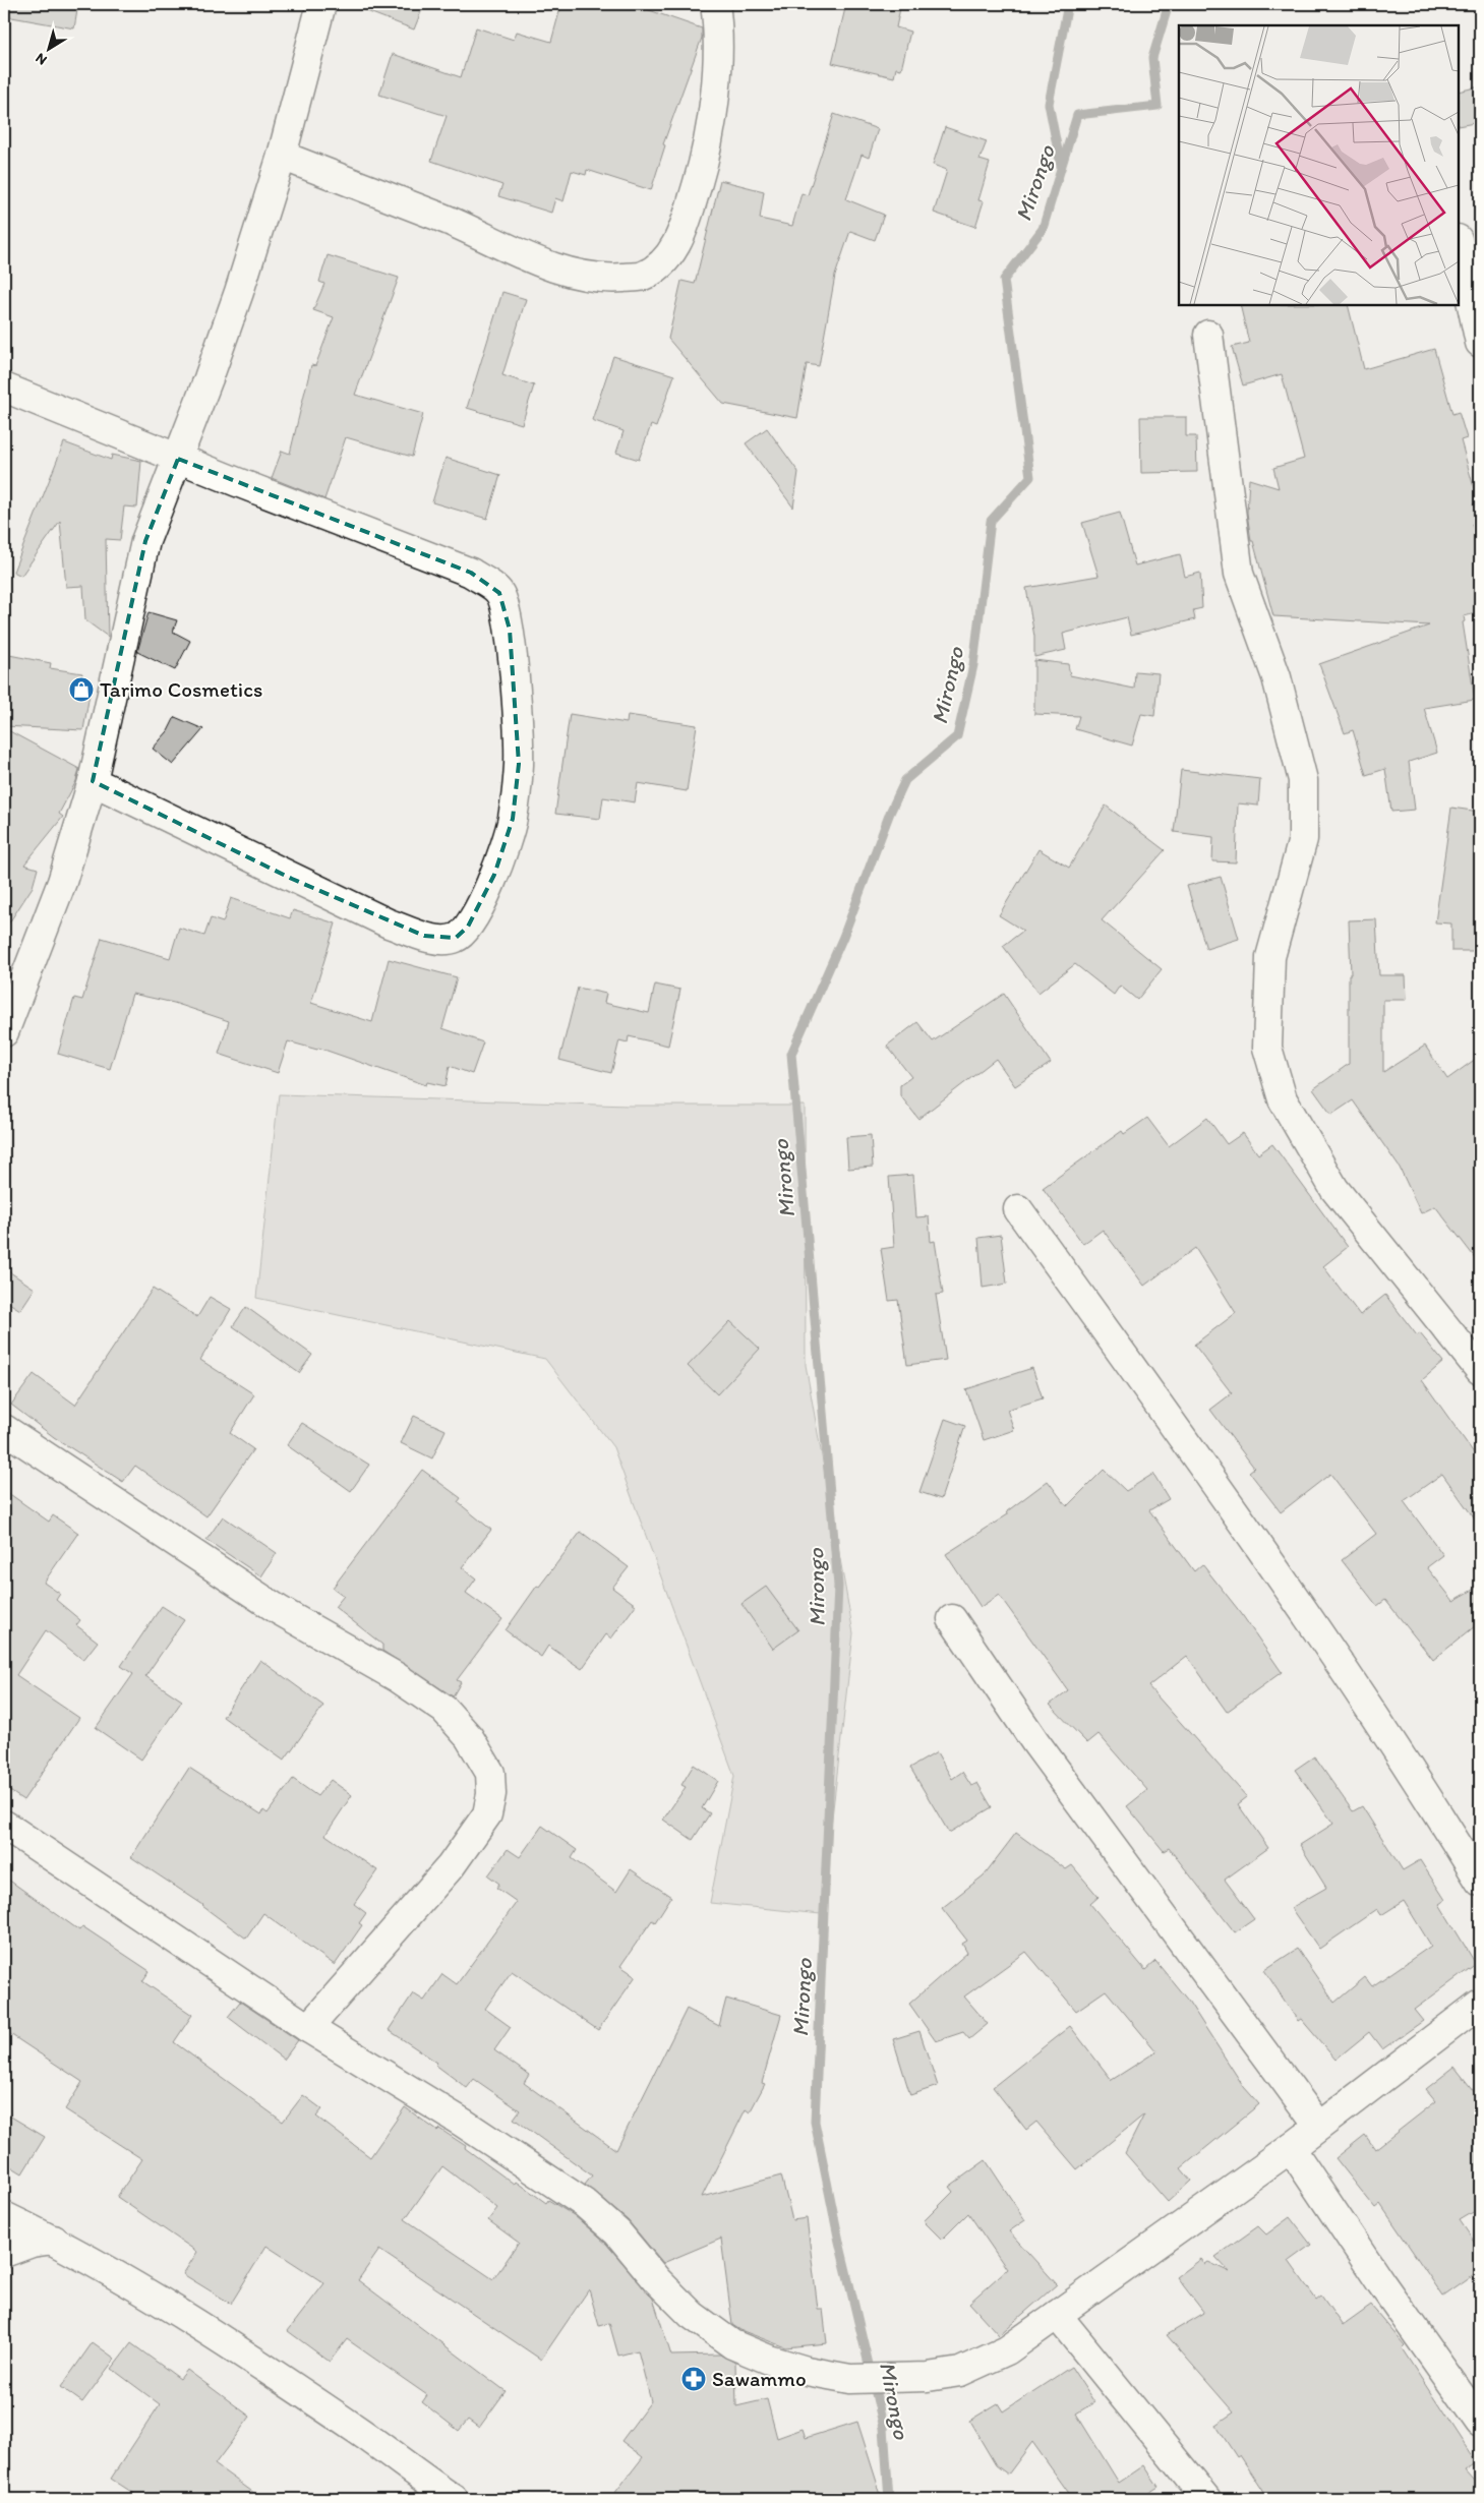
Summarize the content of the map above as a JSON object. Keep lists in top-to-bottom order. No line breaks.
{"water":["Mirongo"],"places":{"shop":["Tarimo Cosmetics"],"pharmacy":["Sawammo"]},"north":"bottom left"}
